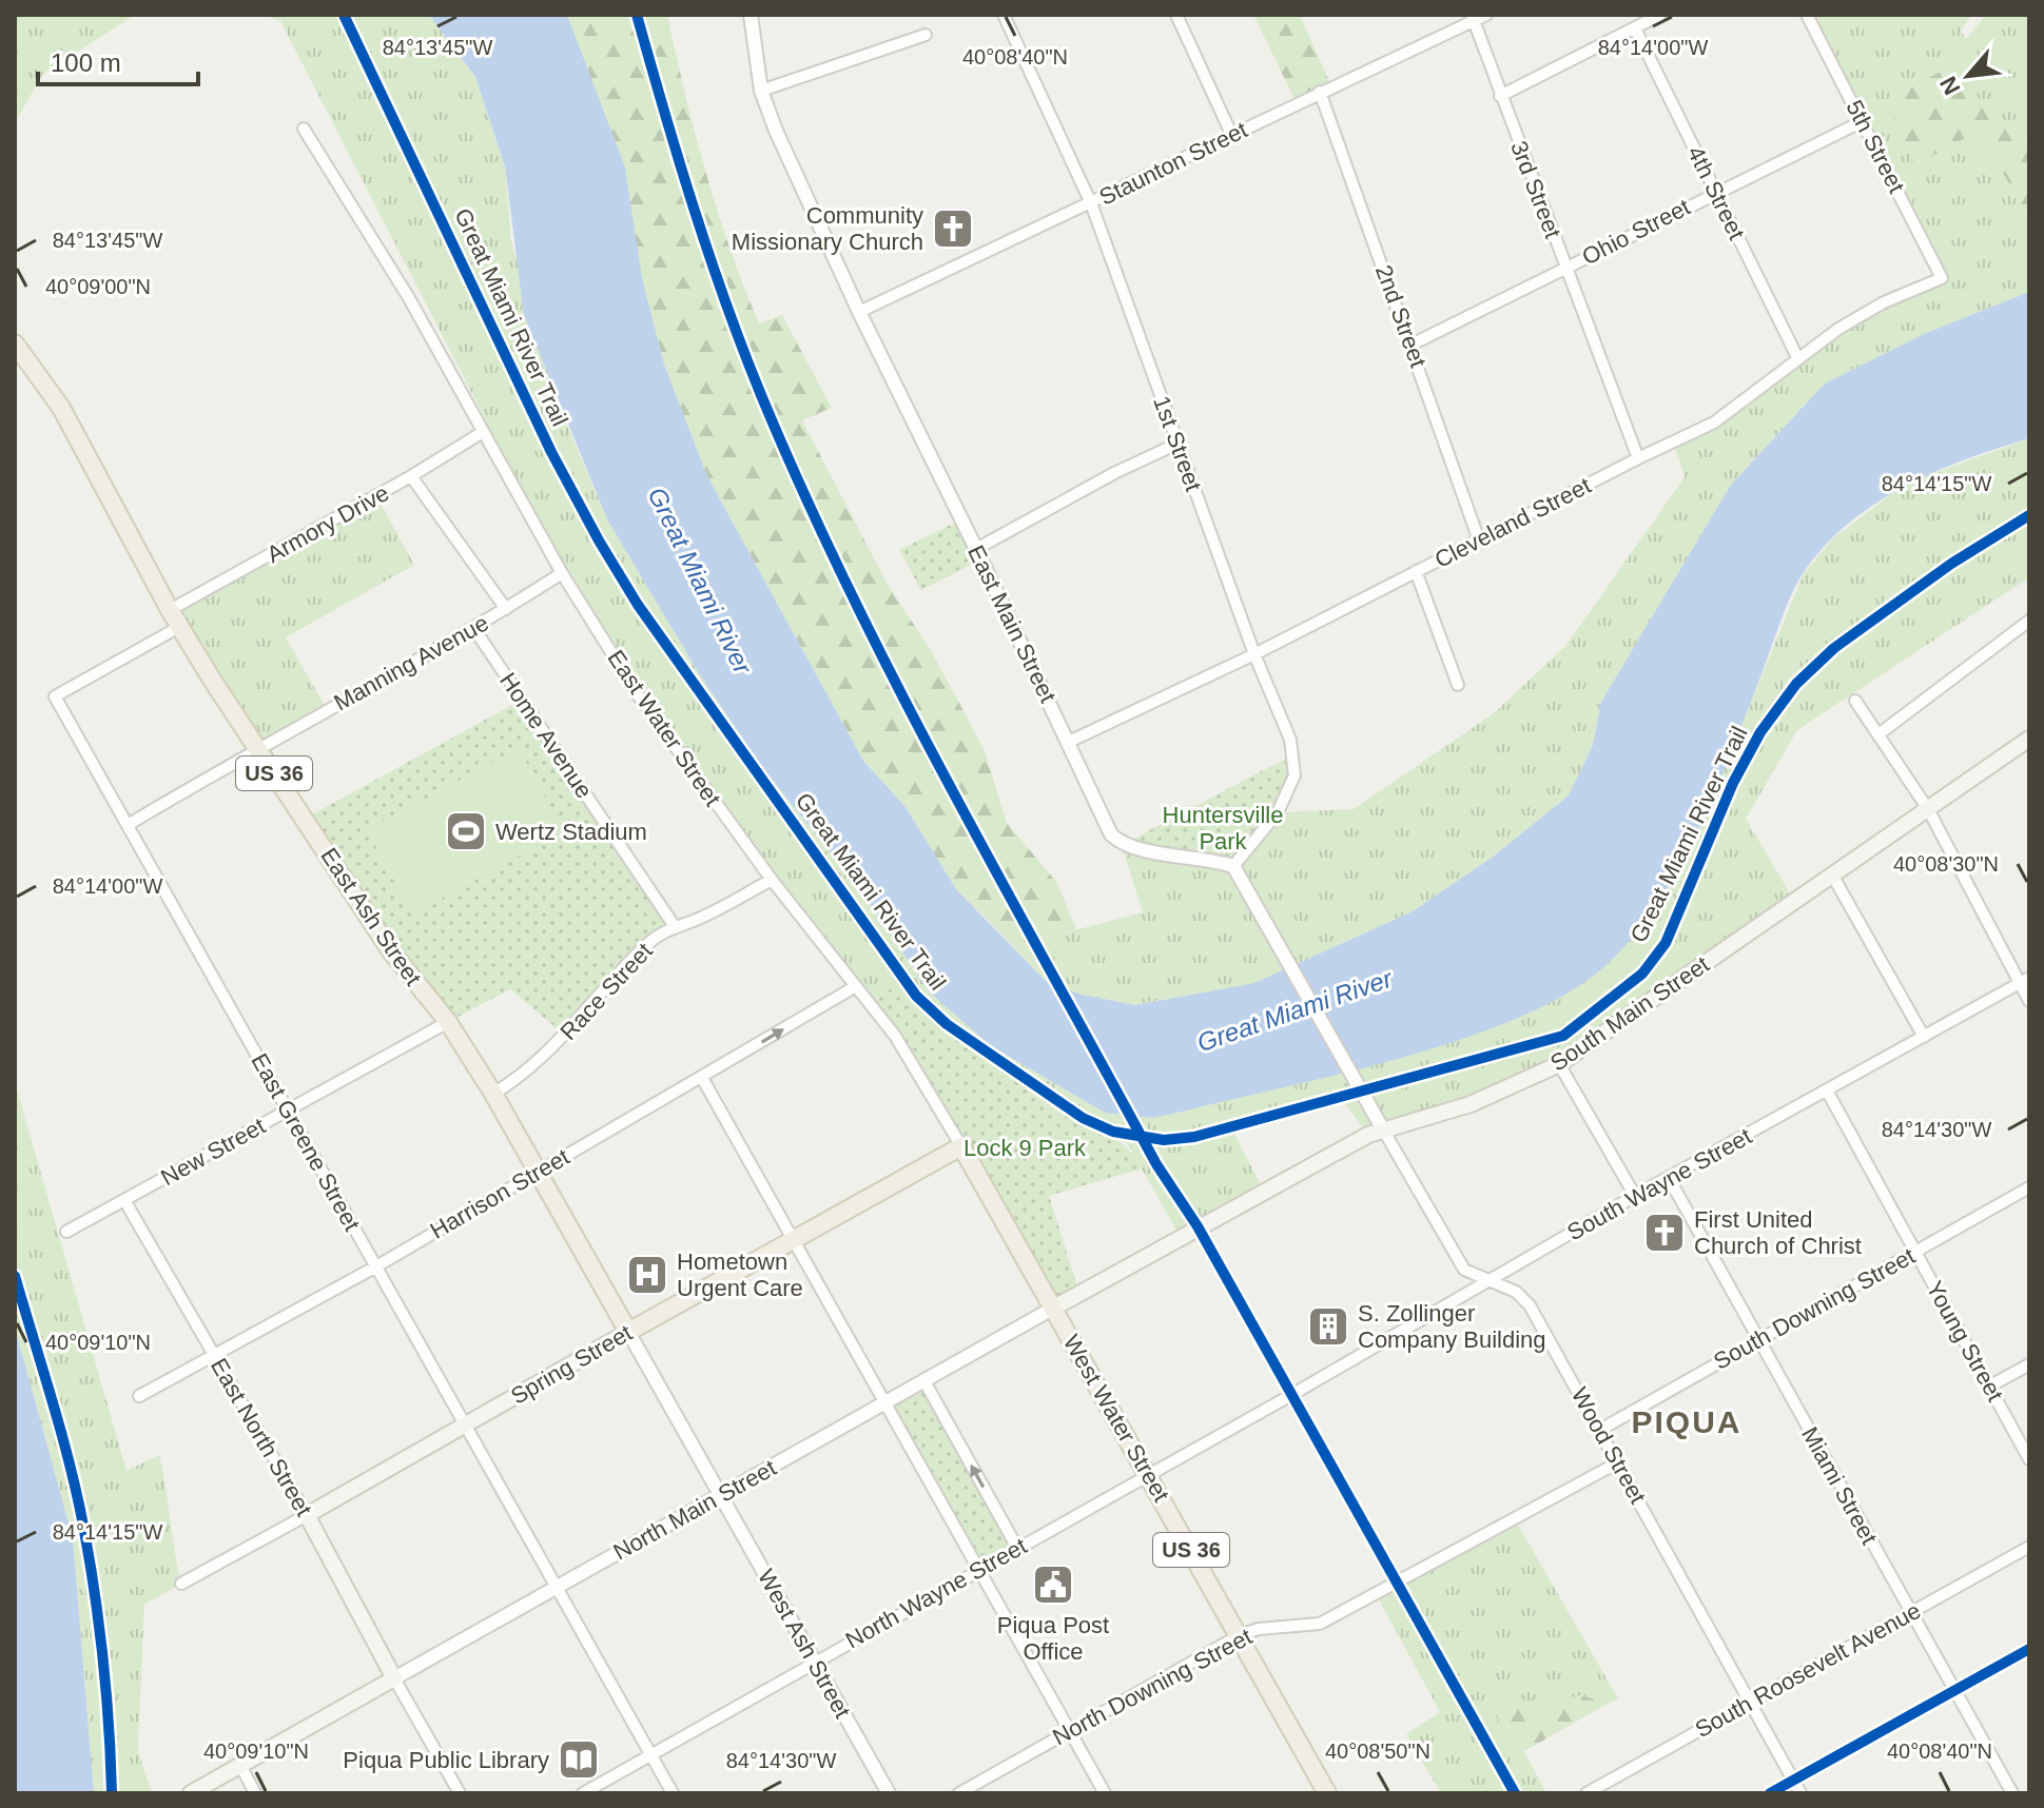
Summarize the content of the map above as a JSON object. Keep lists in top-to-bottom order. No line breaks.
{"streets":{"main road":["East Water Street","US 36","East Ash Street","South Main Street","Spring Street","West Water Street","East North Street","North Main Street"],"street":["5th Street","Staunton Street","3rd Street","4th Street","Ohio Street","2nd Street","1st Street","Cleveland Street","Armory Drive","East Main Street","Manning Avenue","Home Avenue","Race Street","East Greene Street","New Street","South Wayne Street","Harrison Street","South Downing Street","Young Street","Wood Street","Miami Street","North Wayne Street","West Ash Street","South Roosevelt Avenue","North Downing Street"],"cycle path":["Great Miami River Trail"]},"crossings":[["5th Street","Ohio Street"],["5th Street","Cleveland Street"],["Staunton Street","3rd Street"],["Staunton Street","2nd Street"],["Staunton Street","1st Street"],["Staunton Street","East Main Street"],["3rd Street","Ohio Street"],["3rd Street","Cleveland Street"],["4th Street","Ohio Street"],["4th Street","Cleveland Street"],["Ohio Street","2nd Street"],["2nd Street","Cleveland Street"],["1st Street","Cleveland Street"],["1st Street","East Main Street"],["Cleveland Street","East Main Street"],["Armory Drive","East Water Street"],["Armory Drive","East Ash Street"],["Manning Avenue","East Water Street"],["Manning Avenue","Home Avenue"],["Manning Avenue","East Ash Street"],["Manning Avenue","East Greene Street"],["East Water Street","Race Street"],["East Water Street","Harrison Street"],["East Water Street","Spring Street"],["East Water Street","West Water Street"],["East Water Street","North Main Street"],["Home Avenue","Race Street"],["East Ash Street","Race Street"],["East Ash Street","East Greene Street"],["East Ash Street","New Street"],["East Ash Street","Harrison Street"],["East Ash Street","Spring Street"],["East Ash Street","North Main Street"],["East Ash Street","West Ash Street"],["South Main Street","Wood Street"],["South Main Street","North Main Street"],["East Greene Street","New Street"],["East Greene Street","Harrison Street"],["East Greene Street","Spring Street"],["East Greene Street","North Main Street"],["East Greene Street","North Wayne Street"],["New Street","East North Street"],["South Wayne Street","Young Street"],["South Wayne Street","Wood Street"],["South Wayne Street","Miami Street"],["South Wayne Street","North Wayne Street"],["Harrison Street","East North Street"],["South Downing Street","Young Street"],["South Downing Street","Wood Street"],["South Downing Street","Miami Street"],["Spring Street","East North Street"],["West Water Street","North Main Street"],["West Water Street","North Wayne Street"],["West Water Street","North Downing Street"],["East North Street","North Main Street"],["Wood Street","South Roosevelt Avenue"],["Wood Street","North Downing Street"],["Miami Street","South Roosevelt Avenue"],["North Main Street","West Ash Street"],["North Wayne Street","West Ash Street"]],"districts":["PIQUA"],"water":["Great Miami River"],"parks":["Huntersville Park","Lock 9 Park"],"places":{"church":["Community Missionary Church","First United Church of Christ"],"sports":["Wertz Stadium"],"hospital":["Hometown Urgent Care"],"building":["S. Zollinger Company Building"],"public building":["Piqua Post Office"],"library":["Piqua Public Library"]},"scale_bar":"100 m","north":"bottom left","coordinates":["84°13'45\"W","84°14'00\"W","40°08'40\"N","40°09'00\"N","84°14'15\"W","40°08'30\"N","84°14'30\"W","40°09'10\"N","40°08'50\"N"]}
